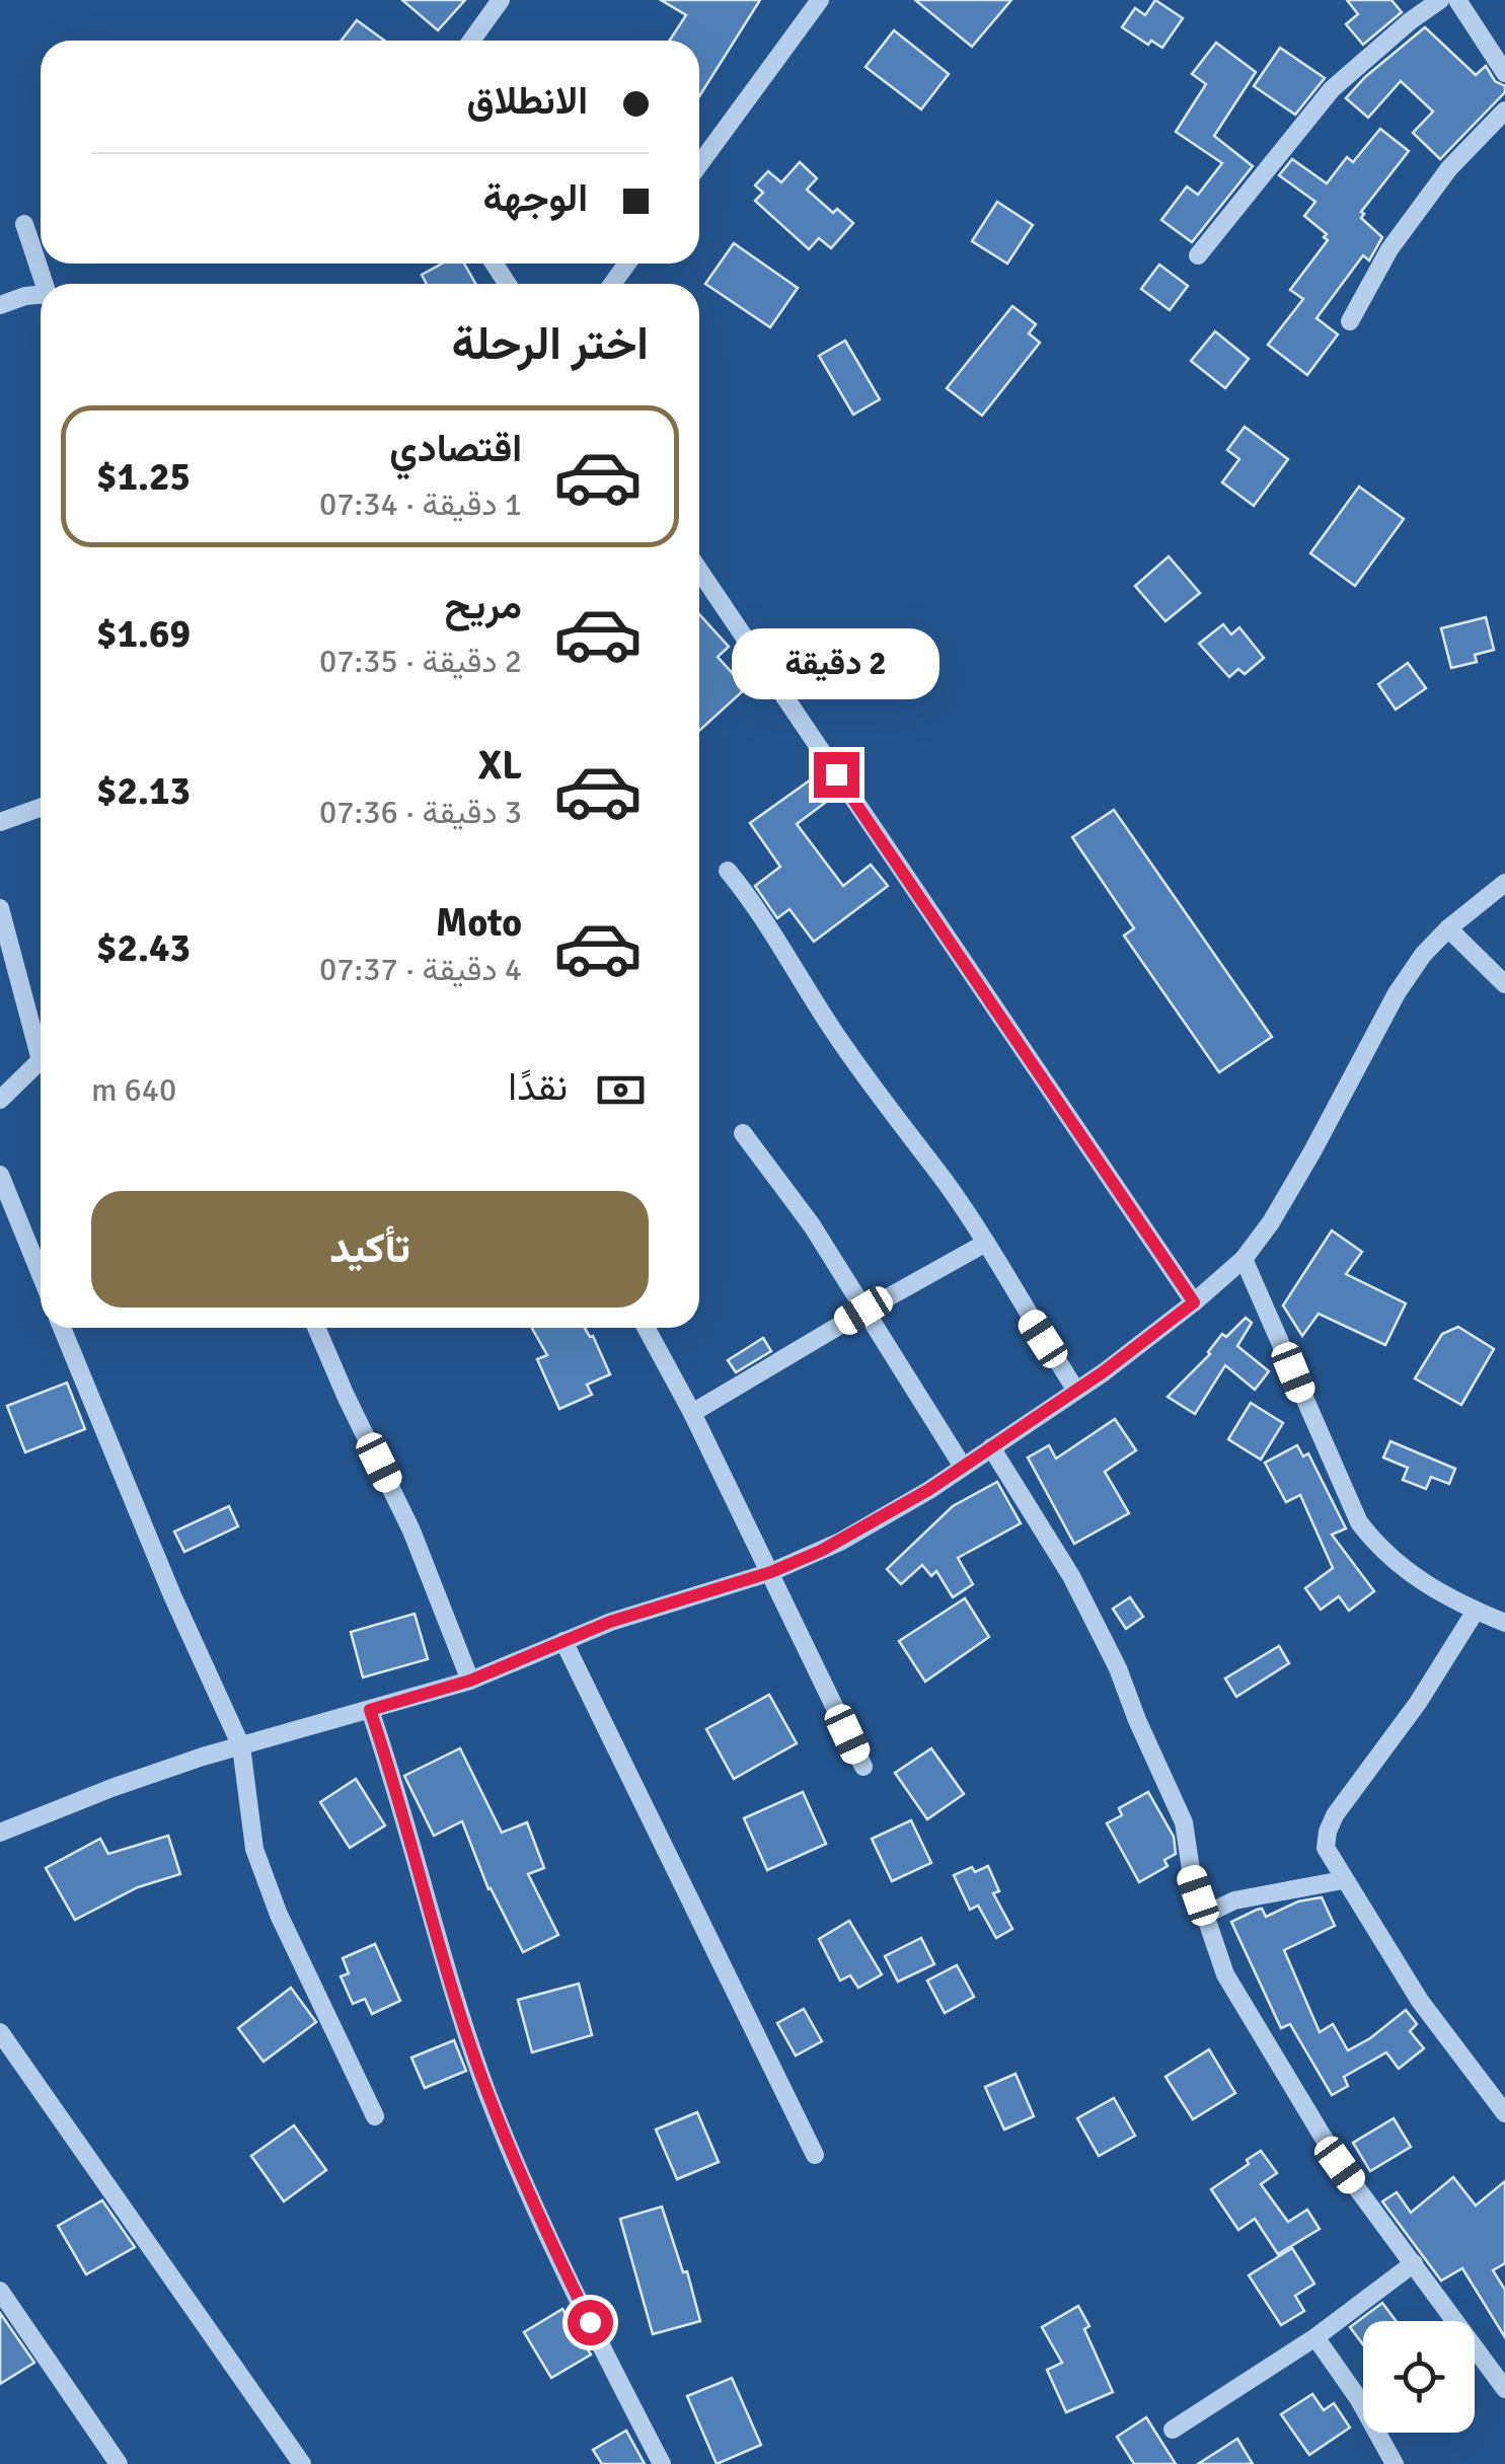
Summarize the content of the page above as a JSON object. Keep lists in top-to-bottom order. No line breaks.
{"page":{"banner":["الانطلاق","الوجهة"],"heading":"اختر الرحلة","list":[{"name":"اقتصادي","note":"1 دقيقة · 07:34","value":"$1.25"},{"name":"مريح","note":"2 دقيقة · 07:35","value":"$1.69"},{"name":"XL","note":"3 دقيقة · 07:36","value":"$2.13"},{"name":"Moto","note":"4 دقيقة · 07:37","value":"$2.43"}],"bubble":"2 دقيقة","pay":["نقدًا","640 m"],"buttons":"تأكيد"}}
